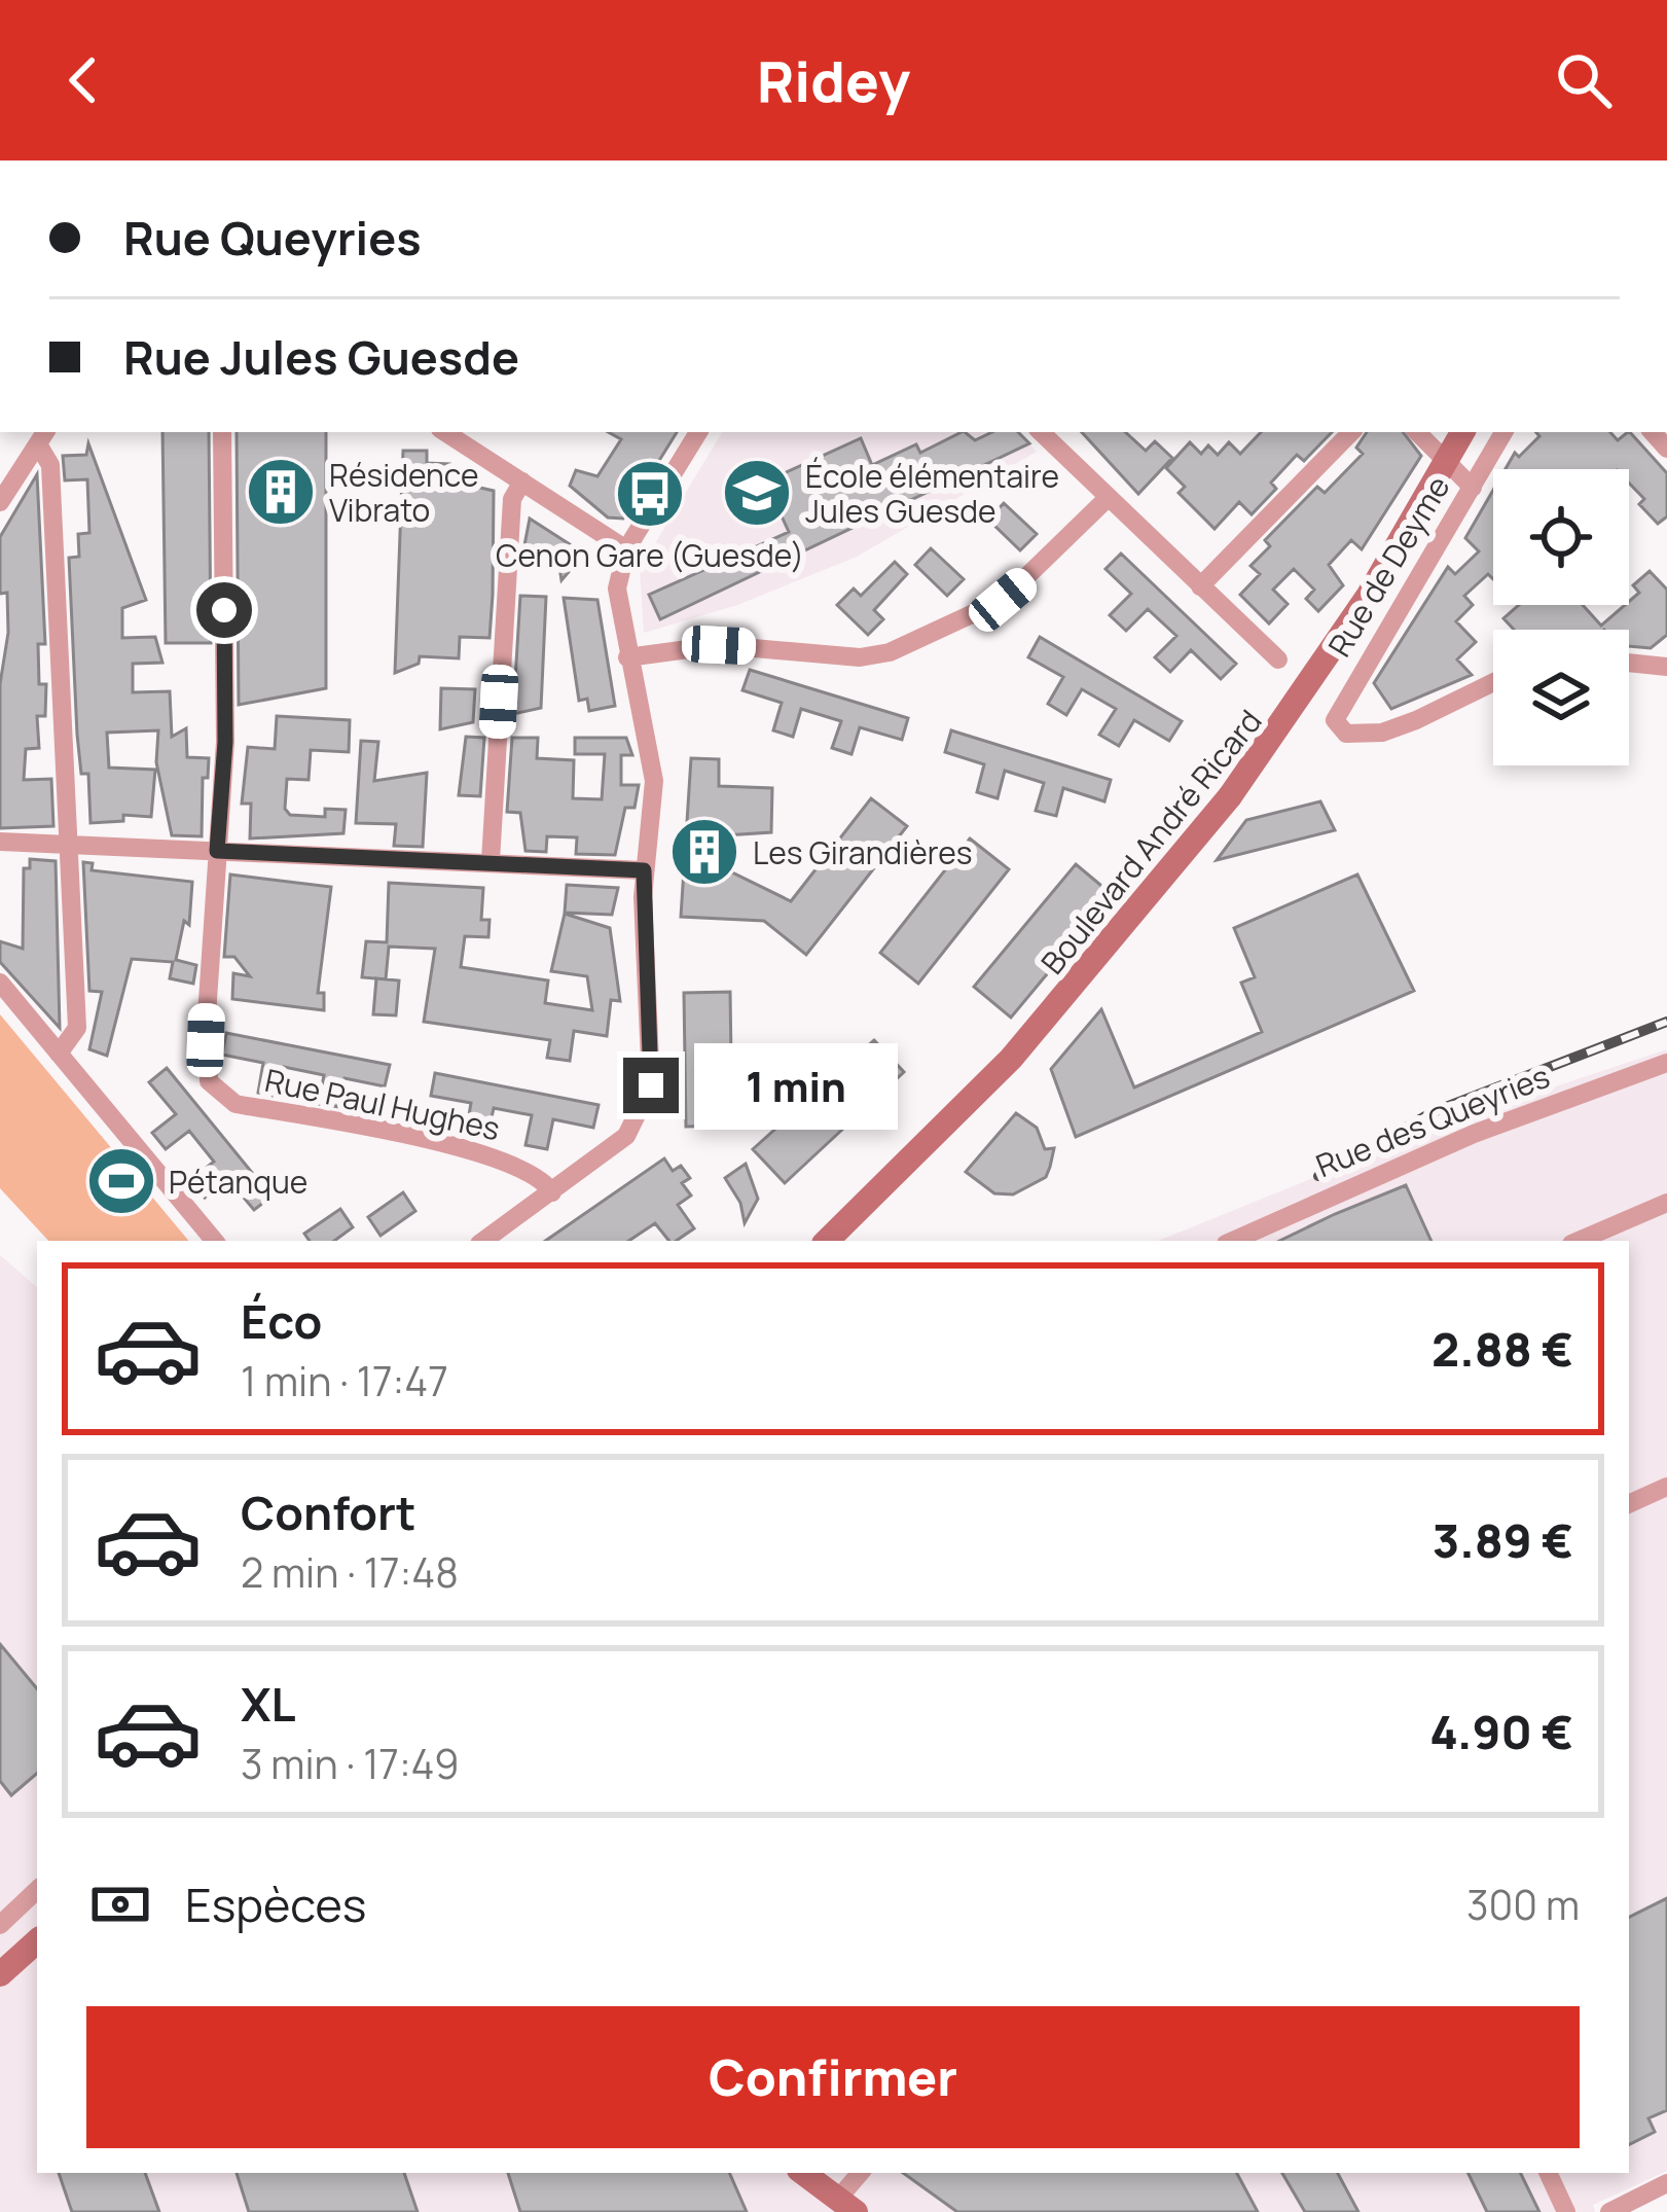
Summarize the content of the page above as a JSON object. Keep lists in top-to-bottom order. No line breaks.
{"streets":{"main road":["Boulevard André Ricard"],"street":["Rue de Deyme","Rue Paul Hughes","Rue des Queyries"]},"places":{"building":["Résidence Vibrato","Les Girandières"],"school or university":["École élémentaire Jules Guesde"],"bus stop":["Cenon Gare (Guesde)"],"sports":["Pétanque"]},"page":{"header":"Ridey","banner":["Rue Queyries","Rue Jules Guesde"],"bubble":"1 min","list":[{"name":"Éco","note":"1 min · 17:47","value":"2.88 €"},{"name":"Confort","note":"2 min · 17:48","value":"3.89 €"},{"name":"XL","note":"3 min · 17:49","value":"4.90 €"}],"pay":["Espèces","300 m"],"buttons":"Confirmer"}}
